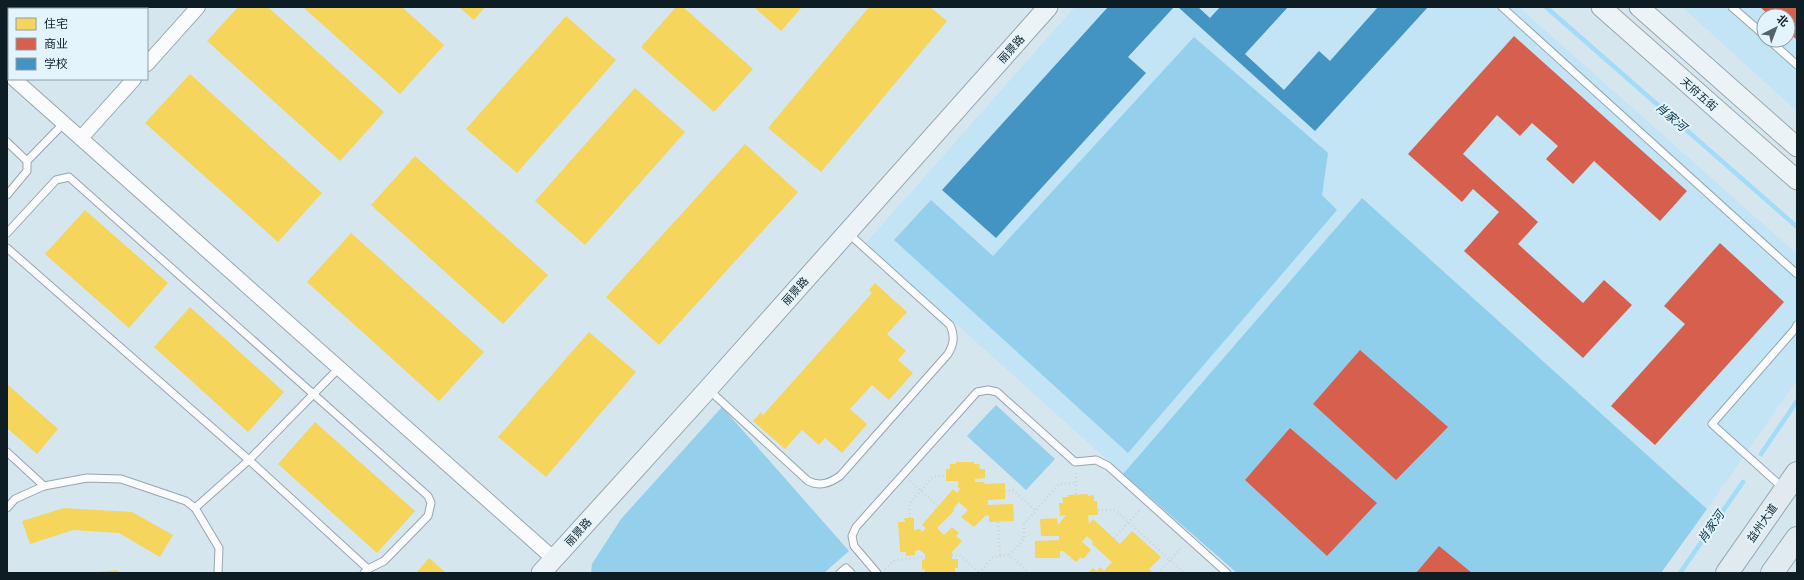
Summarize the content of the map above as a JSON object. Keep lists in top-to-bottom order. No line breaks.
{"streets":{"main road":["益州大道"],"street":["丽景路","天府五街"]},"water":["肖家河"],"legend":["住宅","商业","学校"],"north":"top right"}
